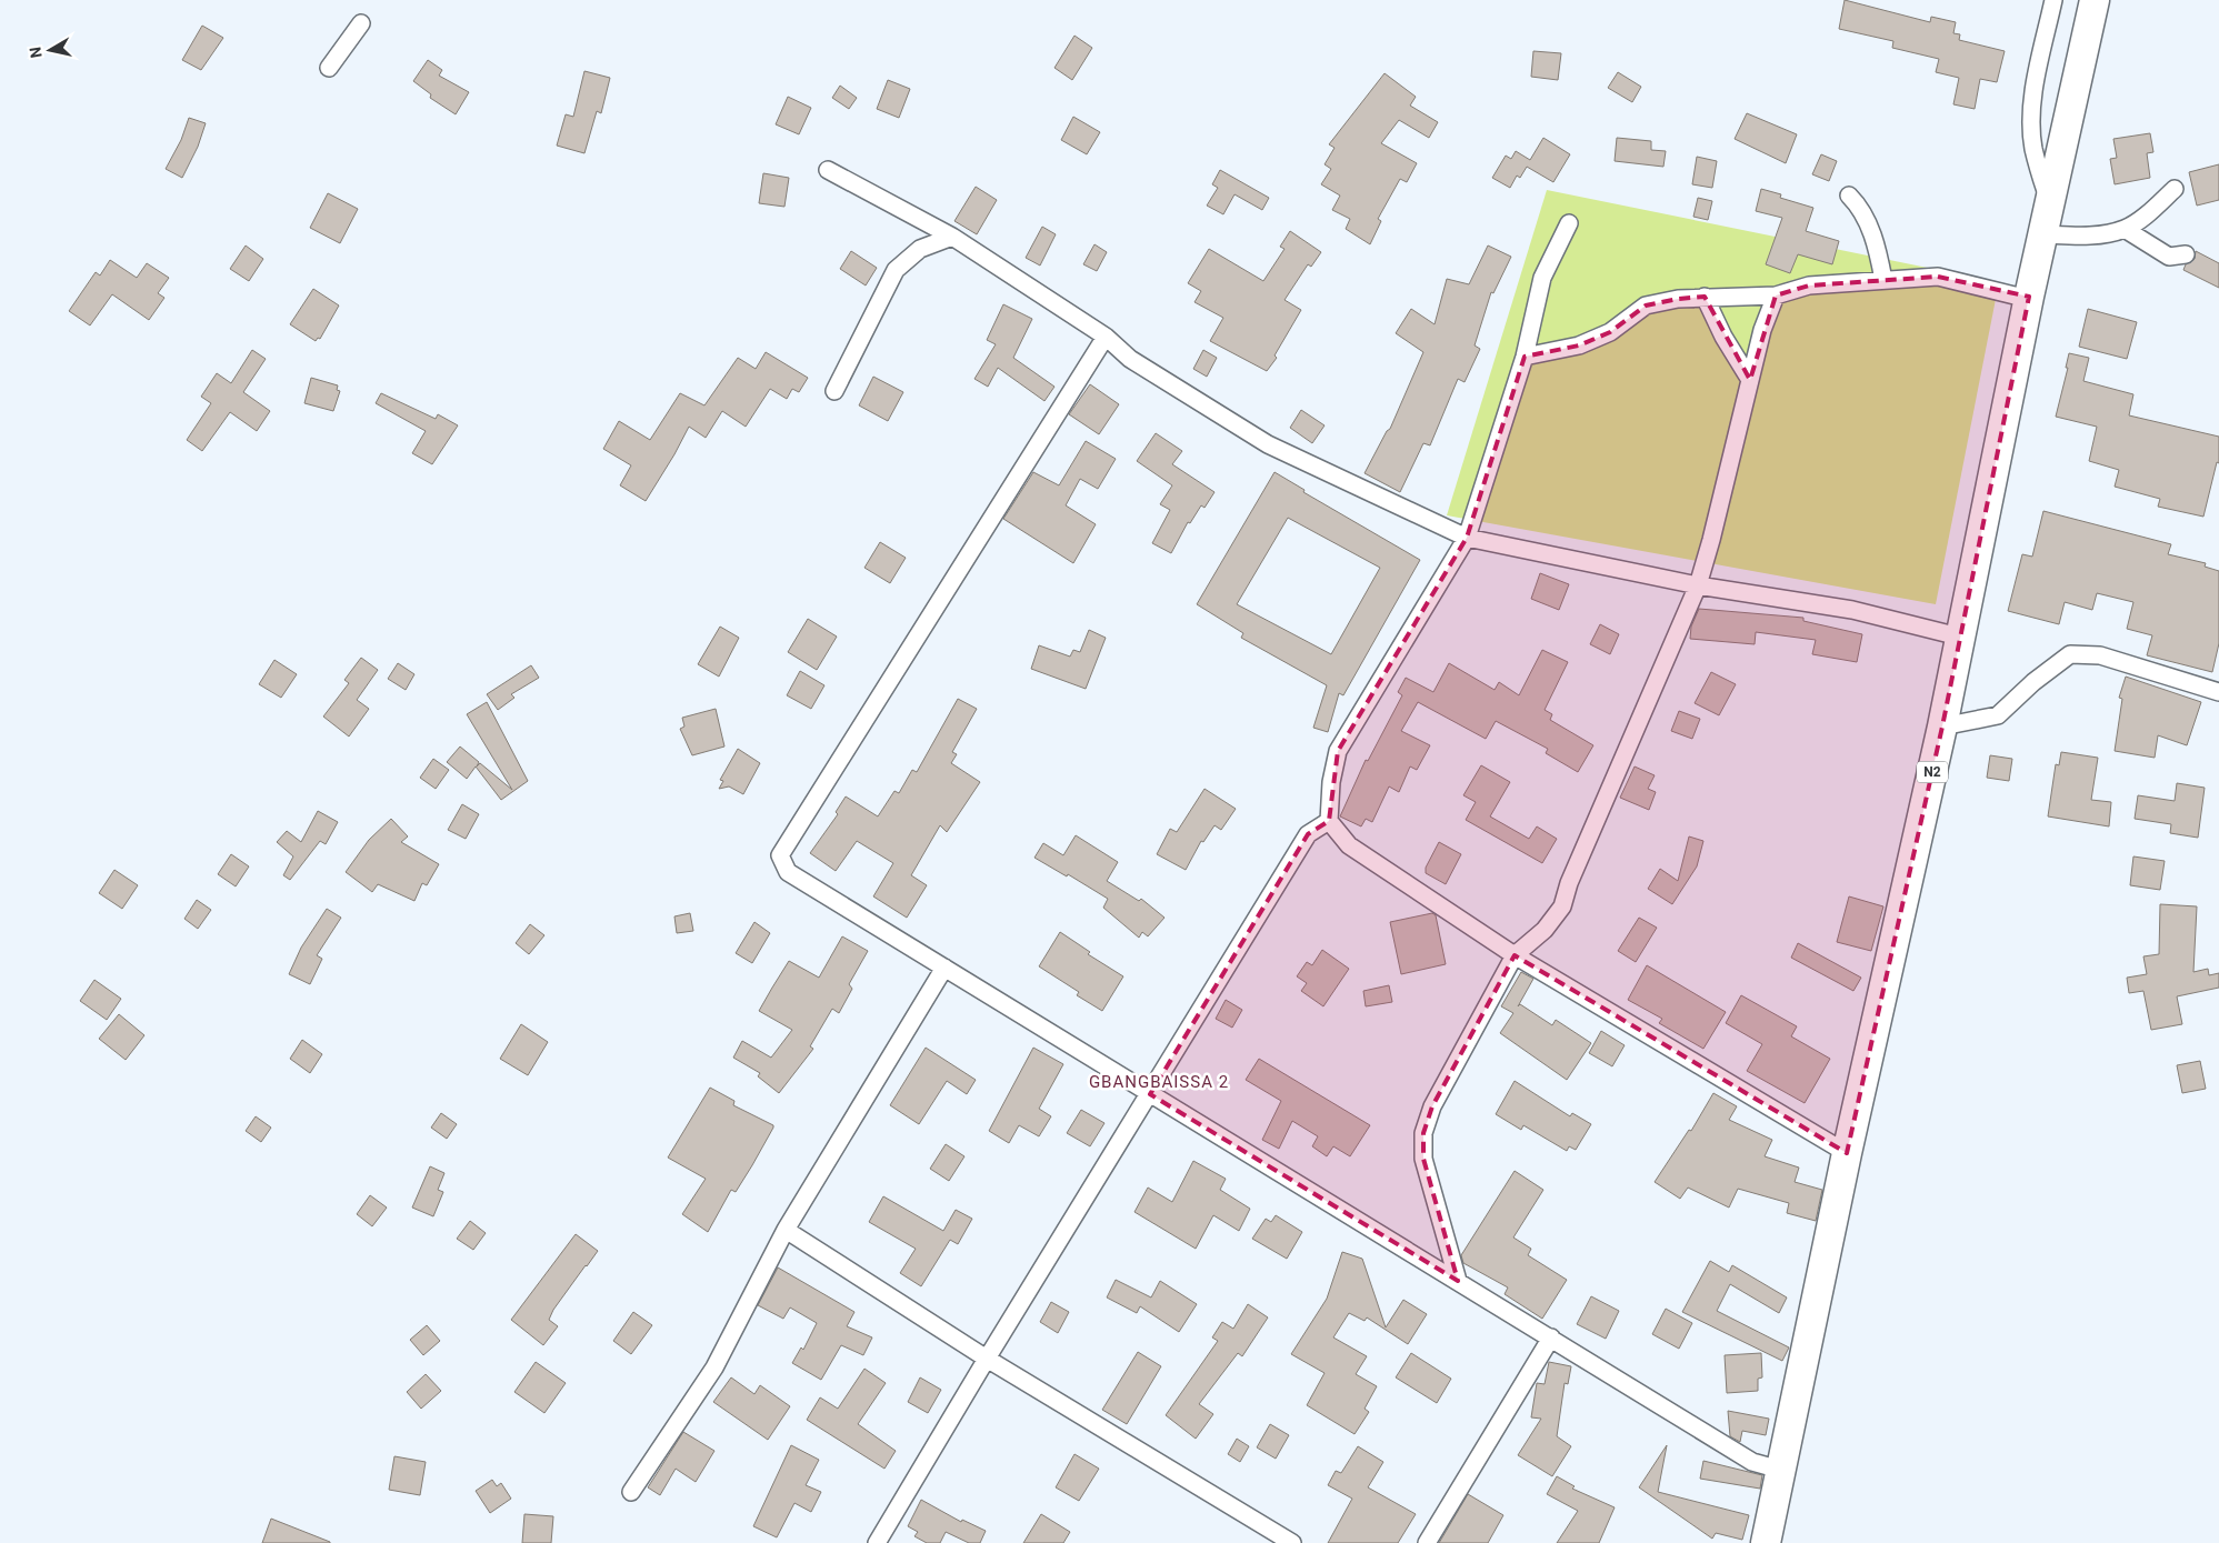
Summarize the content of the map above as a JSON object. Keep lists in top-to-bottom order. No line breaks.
{"streets":{"highway":["N2"]},"districts":["GBANGBAISSA 2"],"north":"left"}
